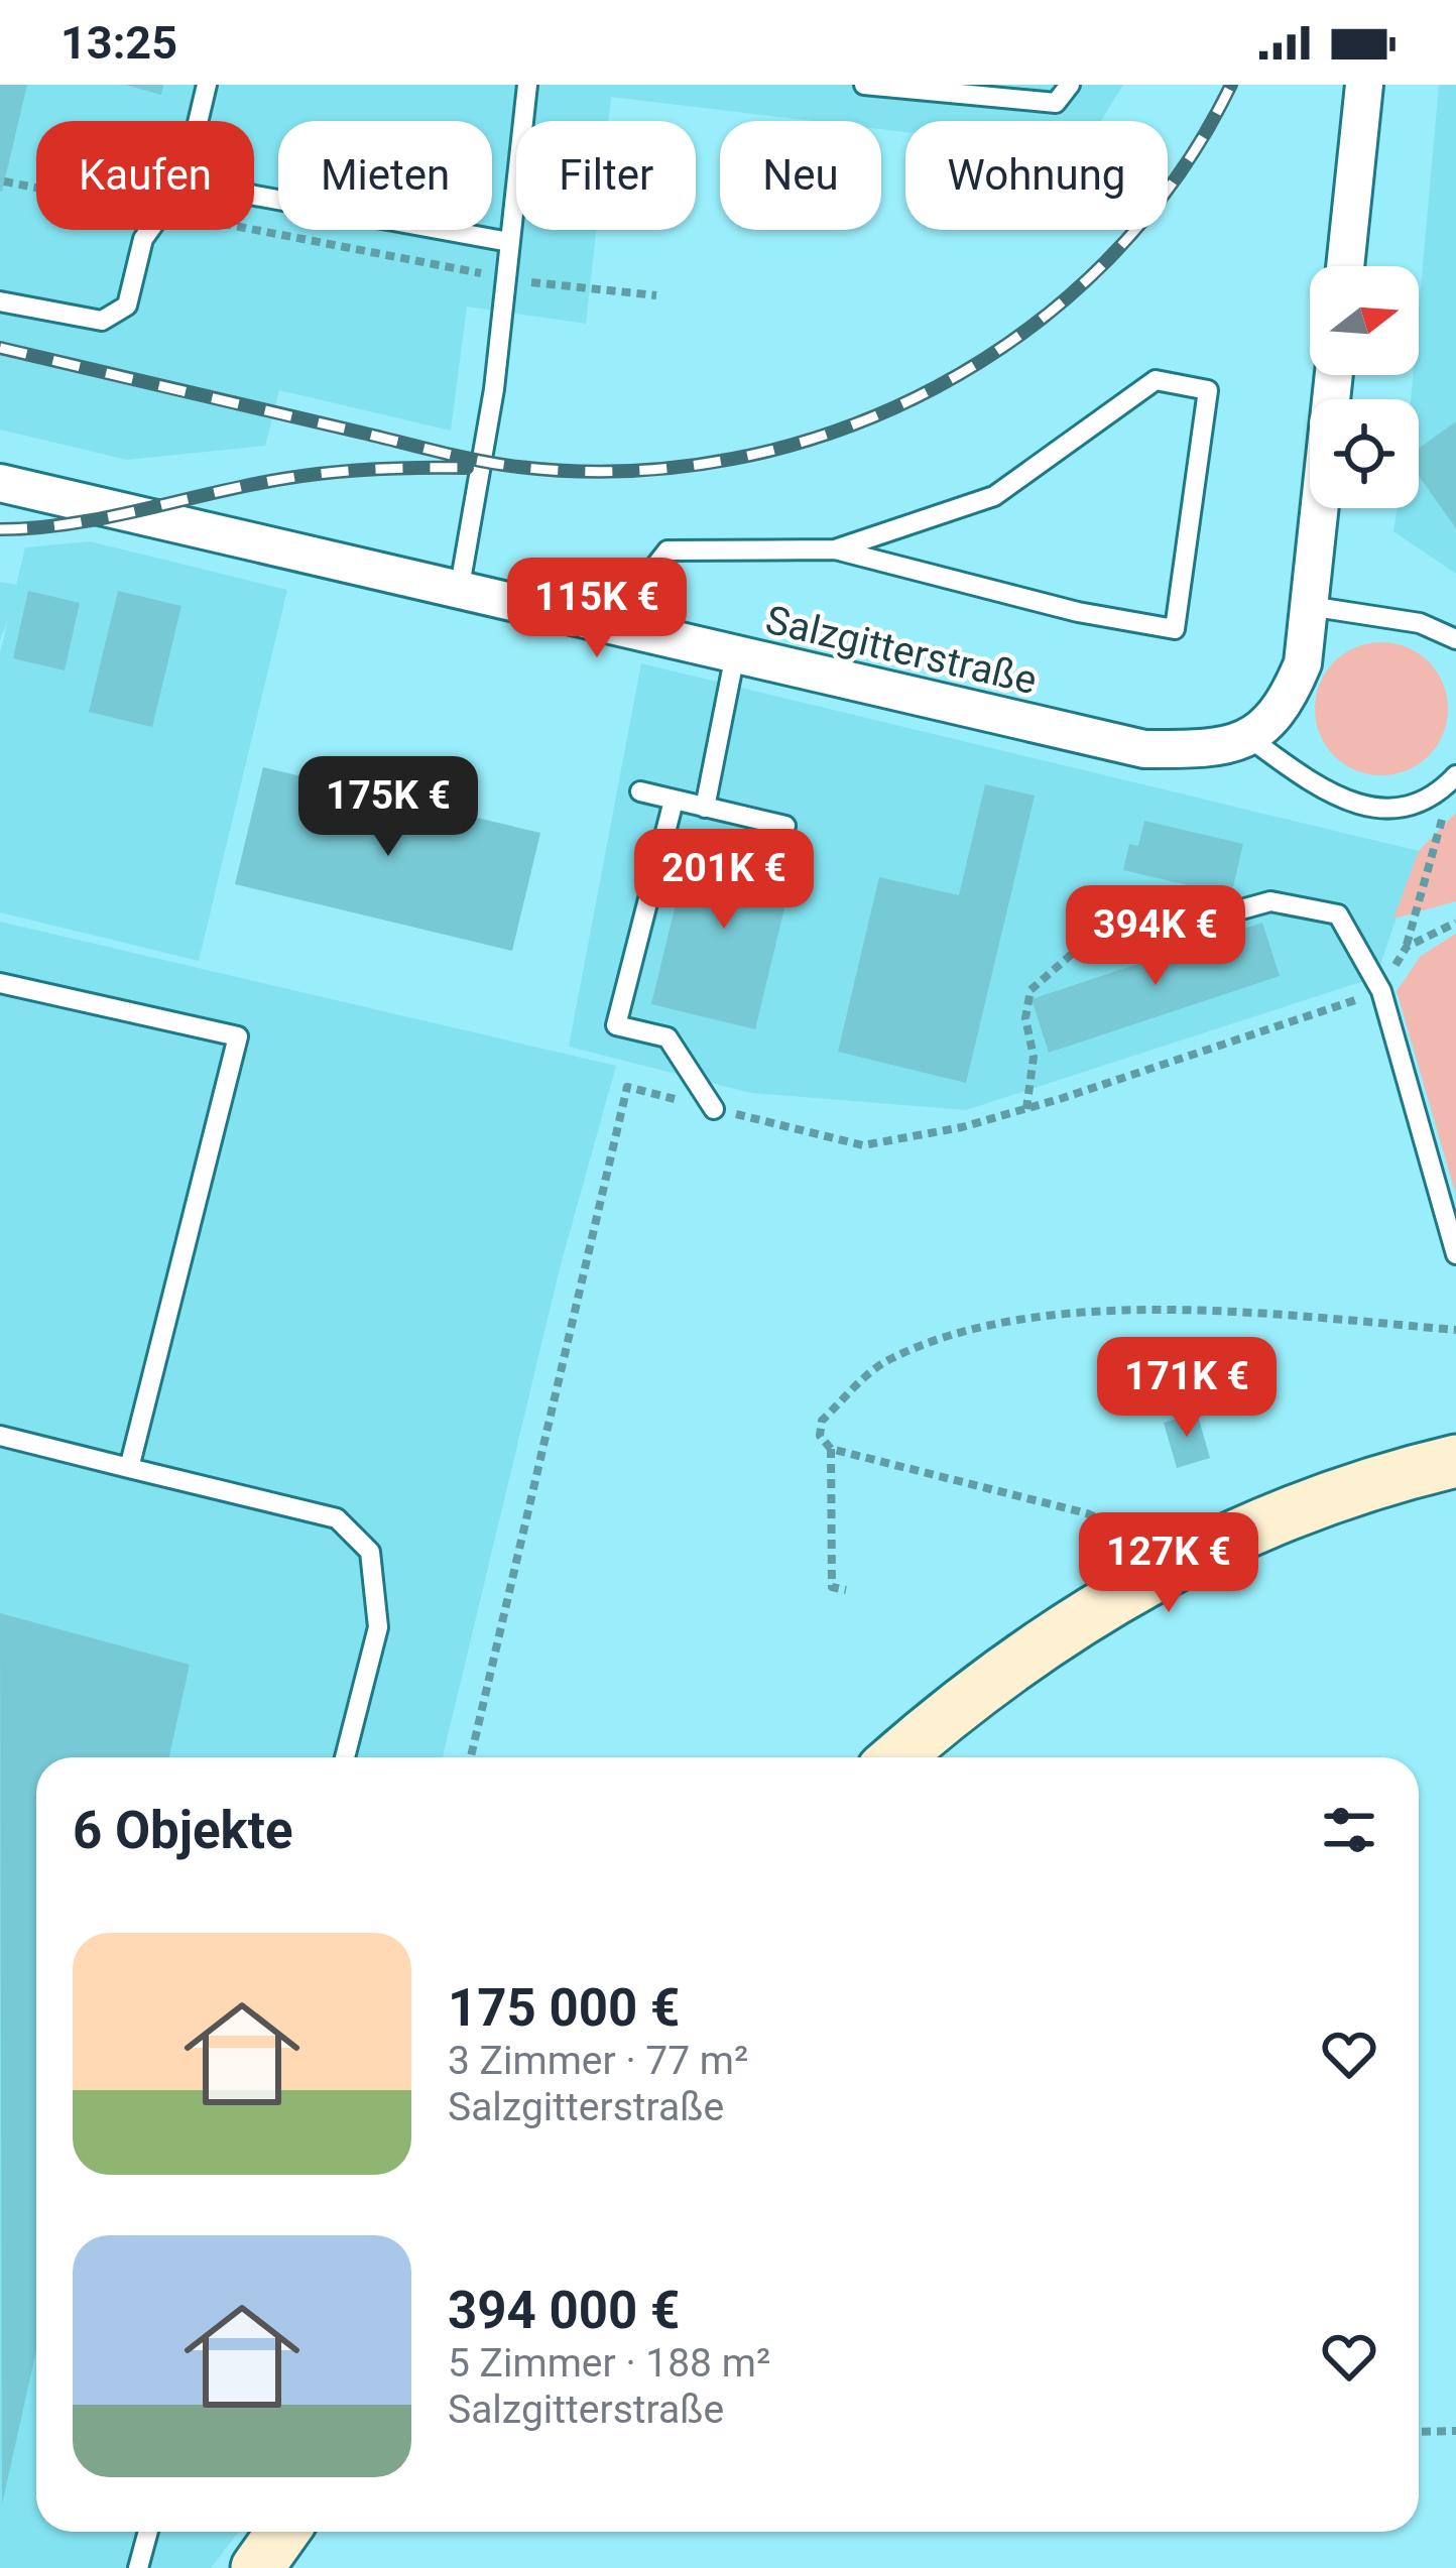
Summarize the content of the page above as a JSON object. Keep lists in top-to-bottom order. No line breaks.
{"streets":{"street":["Salzgitterstraße"]},"north":"right","page":{"status":"13:25","chip":["Kaufen","Mieten","Filter","Neu","Wohnung"],"price":["115K €","175K €","201K €","394K €","171K €","127K €"],"heading":"6 Objekte","list":[{"name":"175 000 €","note":"3 Zimmer · 77 m² · Salzgitterstraße"},{"name":"394 000 €","note":"5 Zimmer · 188 m² · Salzgitterstraße"}]}}
